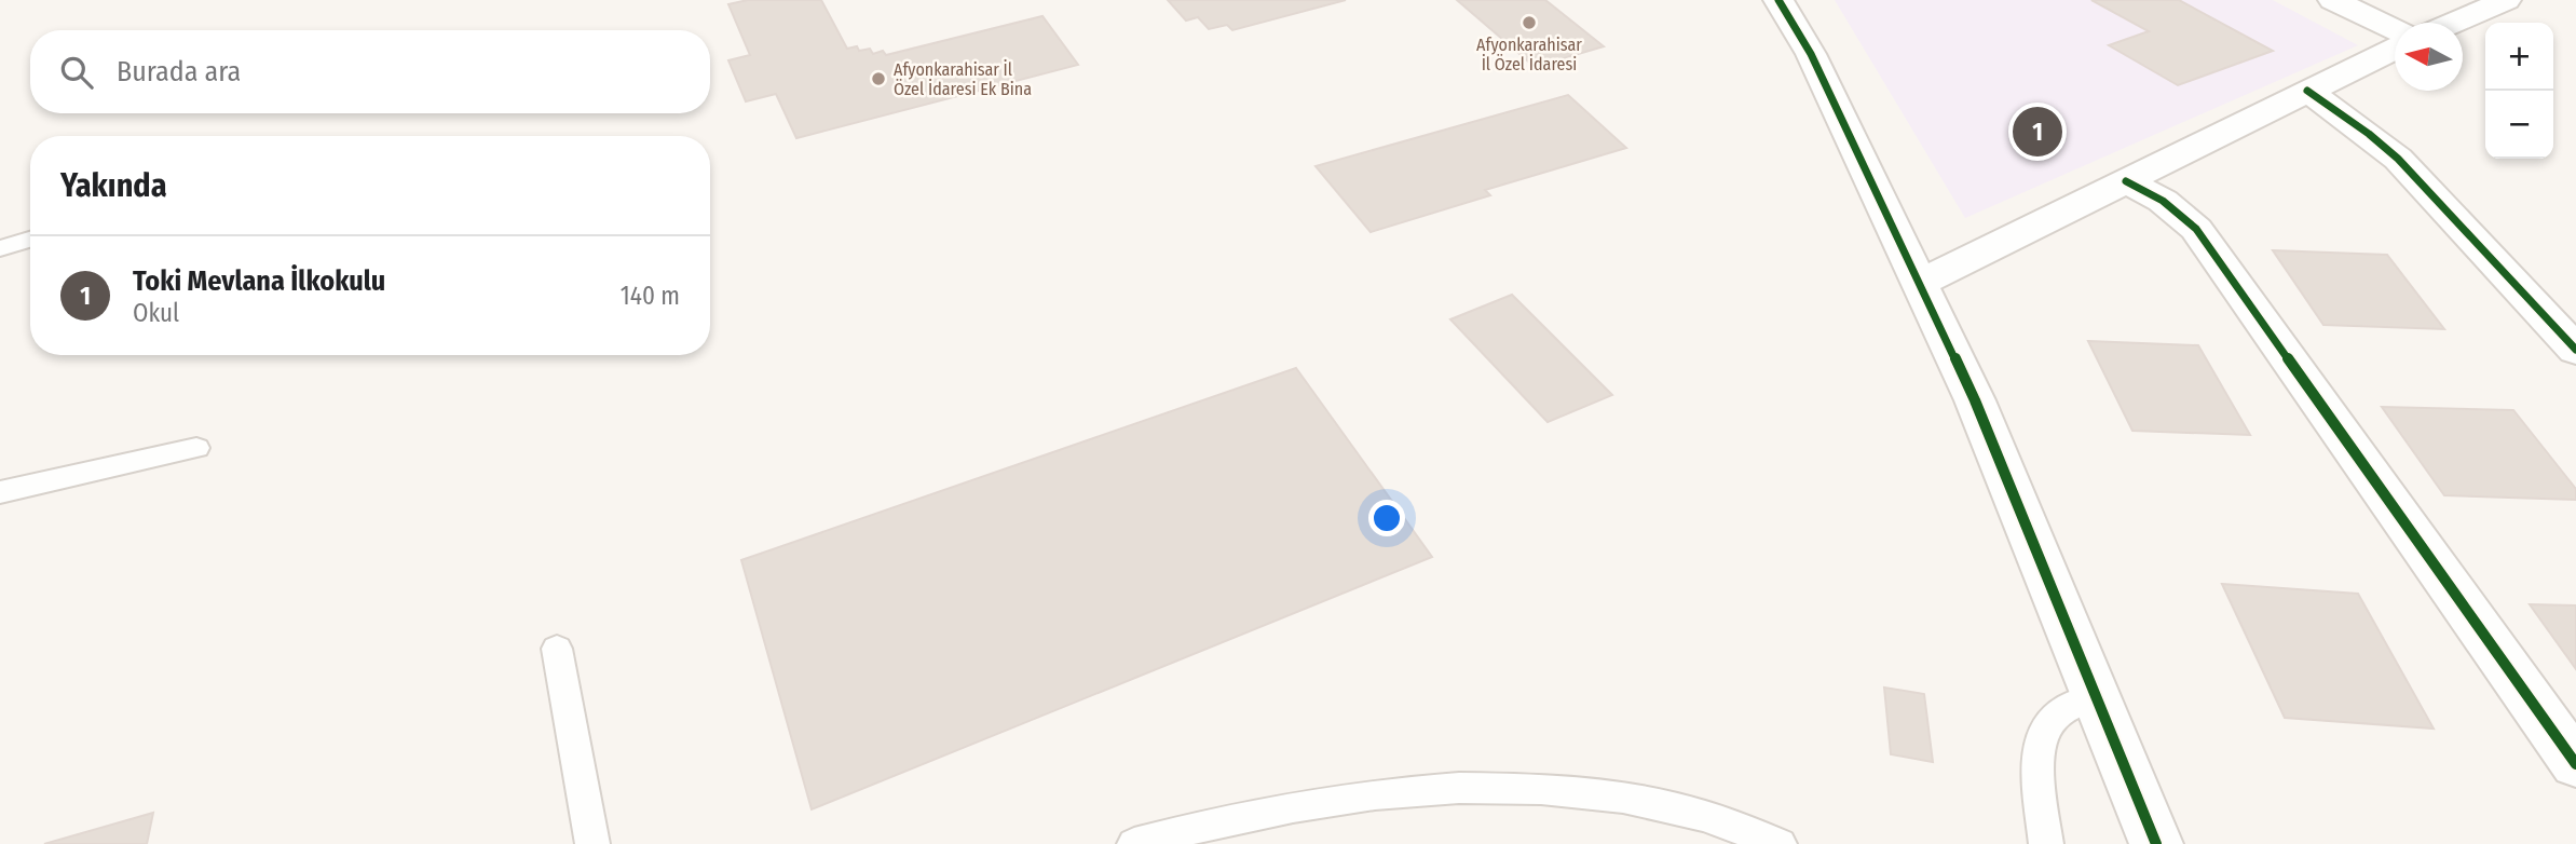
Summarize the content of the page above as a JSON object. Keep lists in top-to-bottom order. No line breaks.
{"places":["Afyonkarahisar İl Özel İdaresi","Afyonkarahisar İl Özel İdaresi Ek Bina"],"north":"left","page":{"map_buttons":["+","−"],"search":"Burada ara","pins":"1","heading":"Yakında","list":[{"mark":"1","name":"Toki Mevlana İlkokulu","note":"Okul","value":"140 m"}]}}
